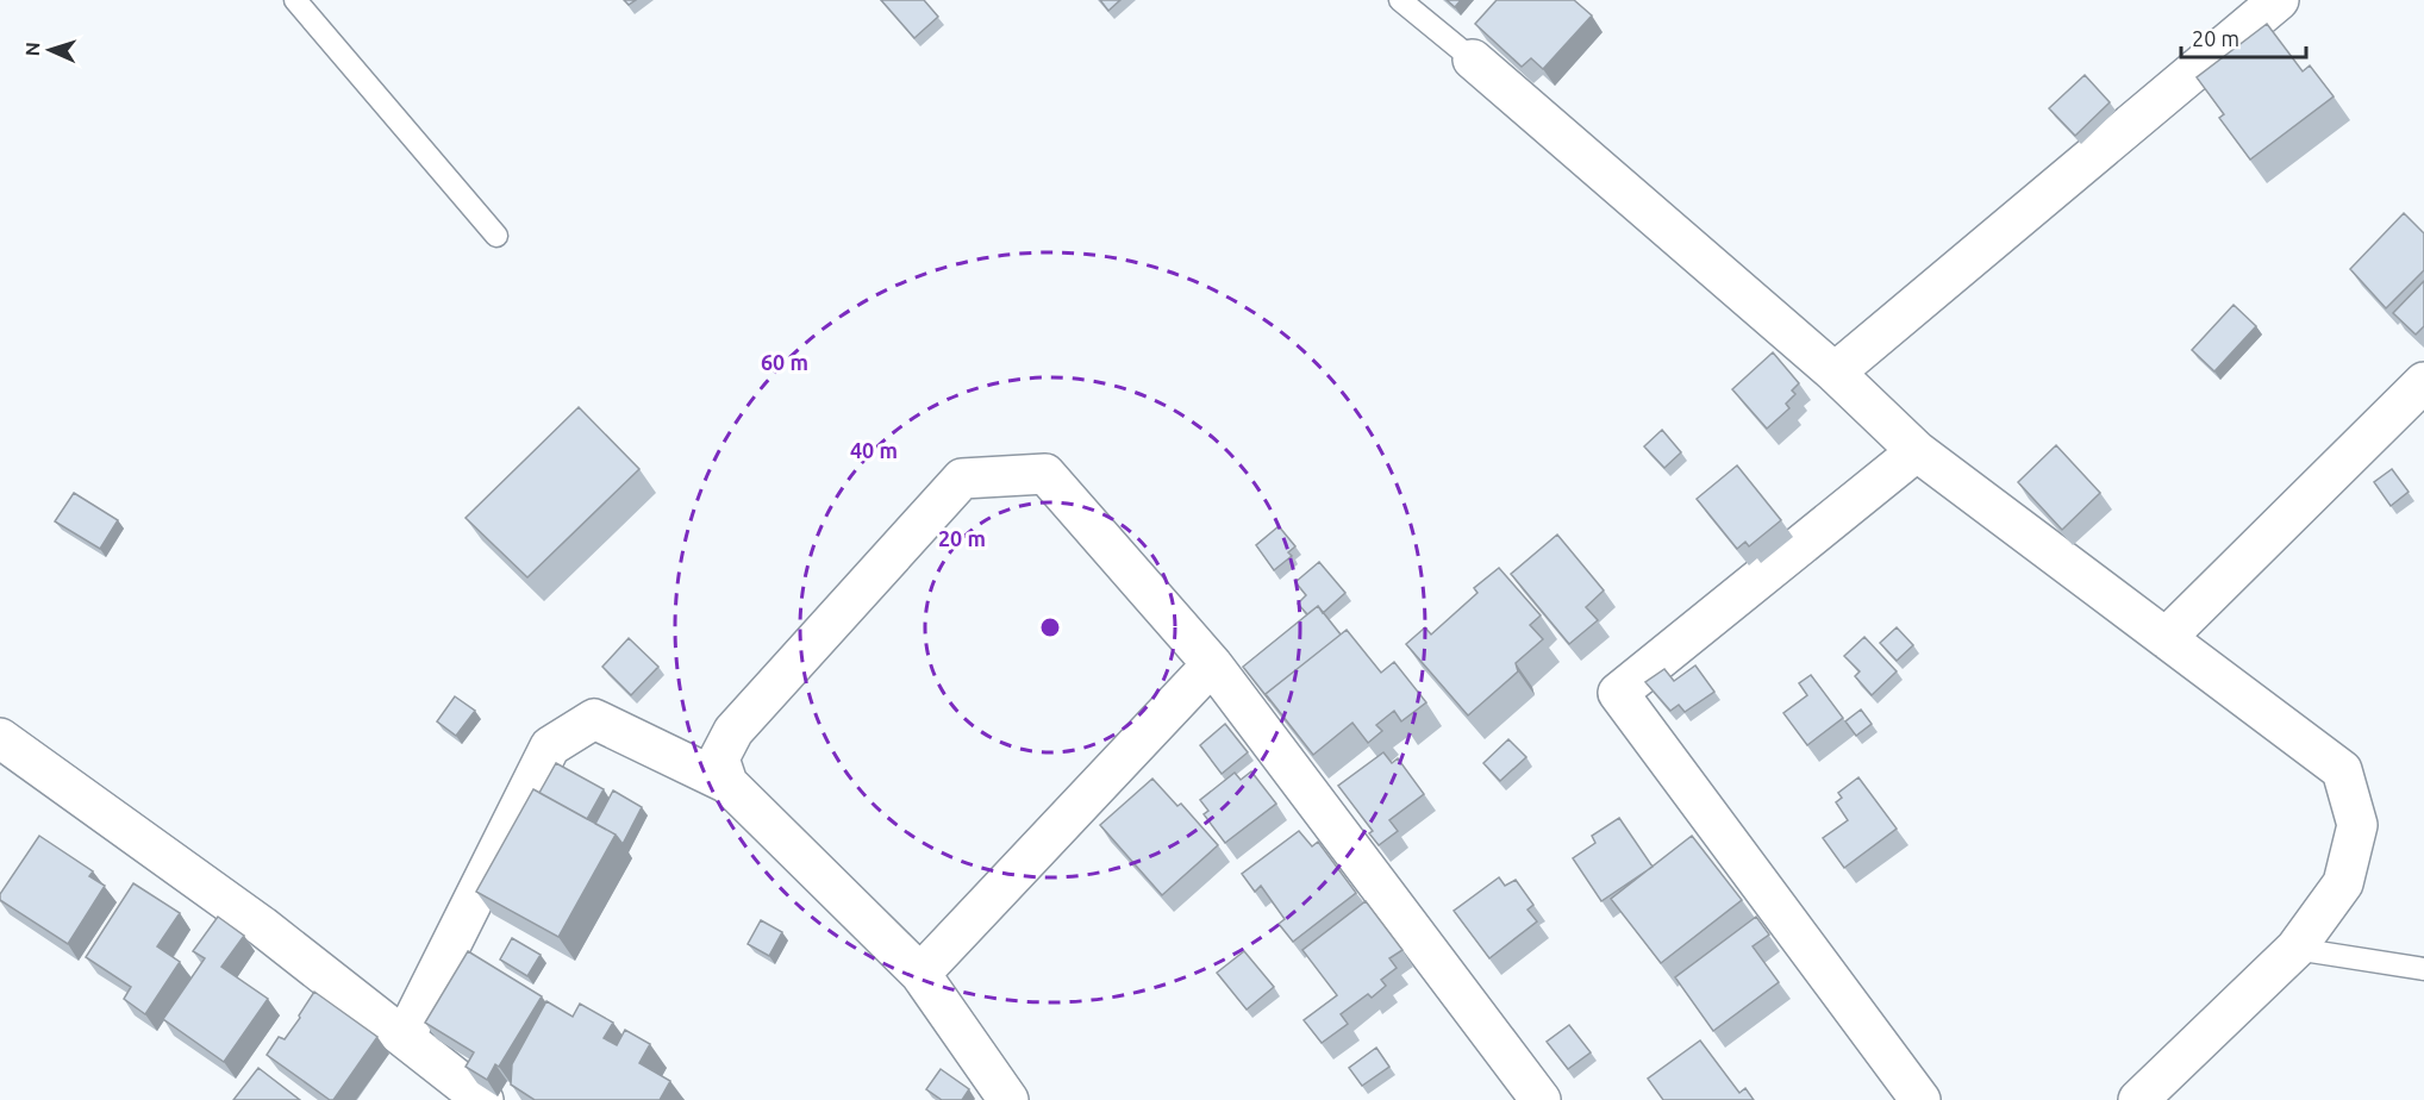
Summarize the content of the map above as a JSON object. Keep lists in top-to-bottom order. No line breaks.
{"scale_bar":"20 m","north":"left","rings":["60 m","40 m","20 m"]}
